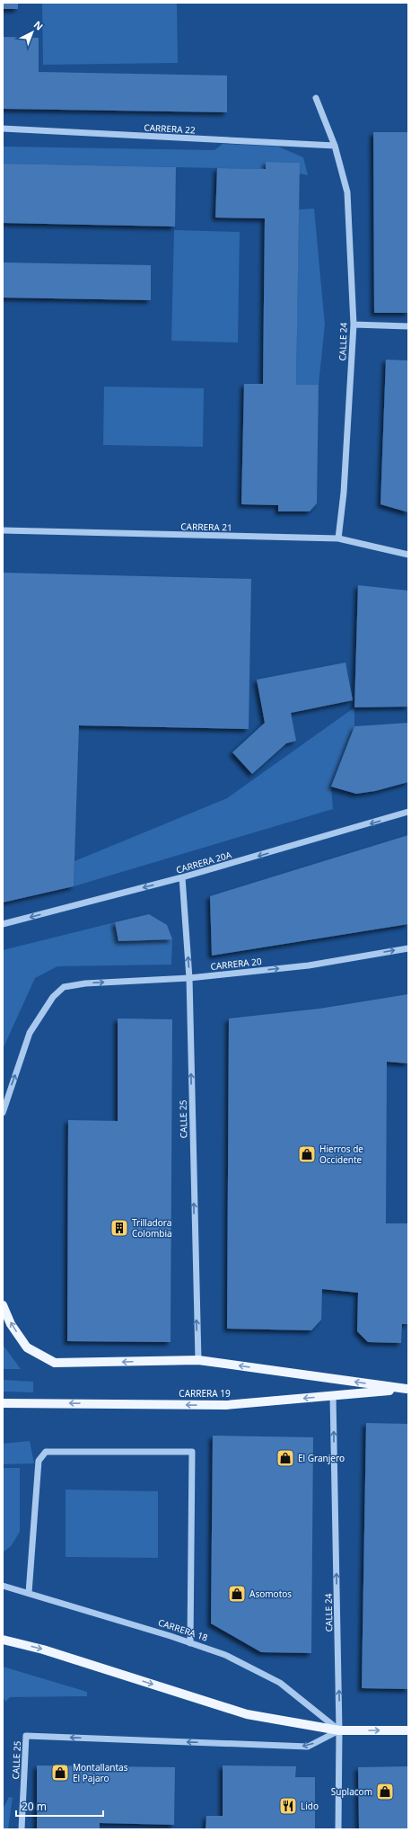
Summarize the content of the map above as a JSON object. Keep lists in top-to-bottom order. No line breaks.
{"streets":{"main road":["CARRERA 19"],"street":["CARRERA 22","CALLE 24","CARRERA 21","CARRERA 20A","CARRERA 20","CALLE 25","CARRERA 18"]},"crossings":[["CARRERA 22","CALLE 24"],["CALLE 24","CARRERA 21"],["CALLE 24","CALLE 25"],["CALLE 24","CARRERA 19"],["CALLE 24","CARRERA 18"],["CARRERA 20A","CALLE 25"],["CARRERA 20","CALLE 25"],["CALLE 25","CARRERA 18"]],"one_way":["CALLE 24","CARRERA 20A","CARRERA 20"],"places":{"shop":["Hierros de Occidente","El Granjero","Asomotos","Montallantas El Pajaro","Suplacom"],"building":["Trilladora Colombia"],"restaurant":["Lido"]},"scale_bar":"20 m","north":"top right"}
